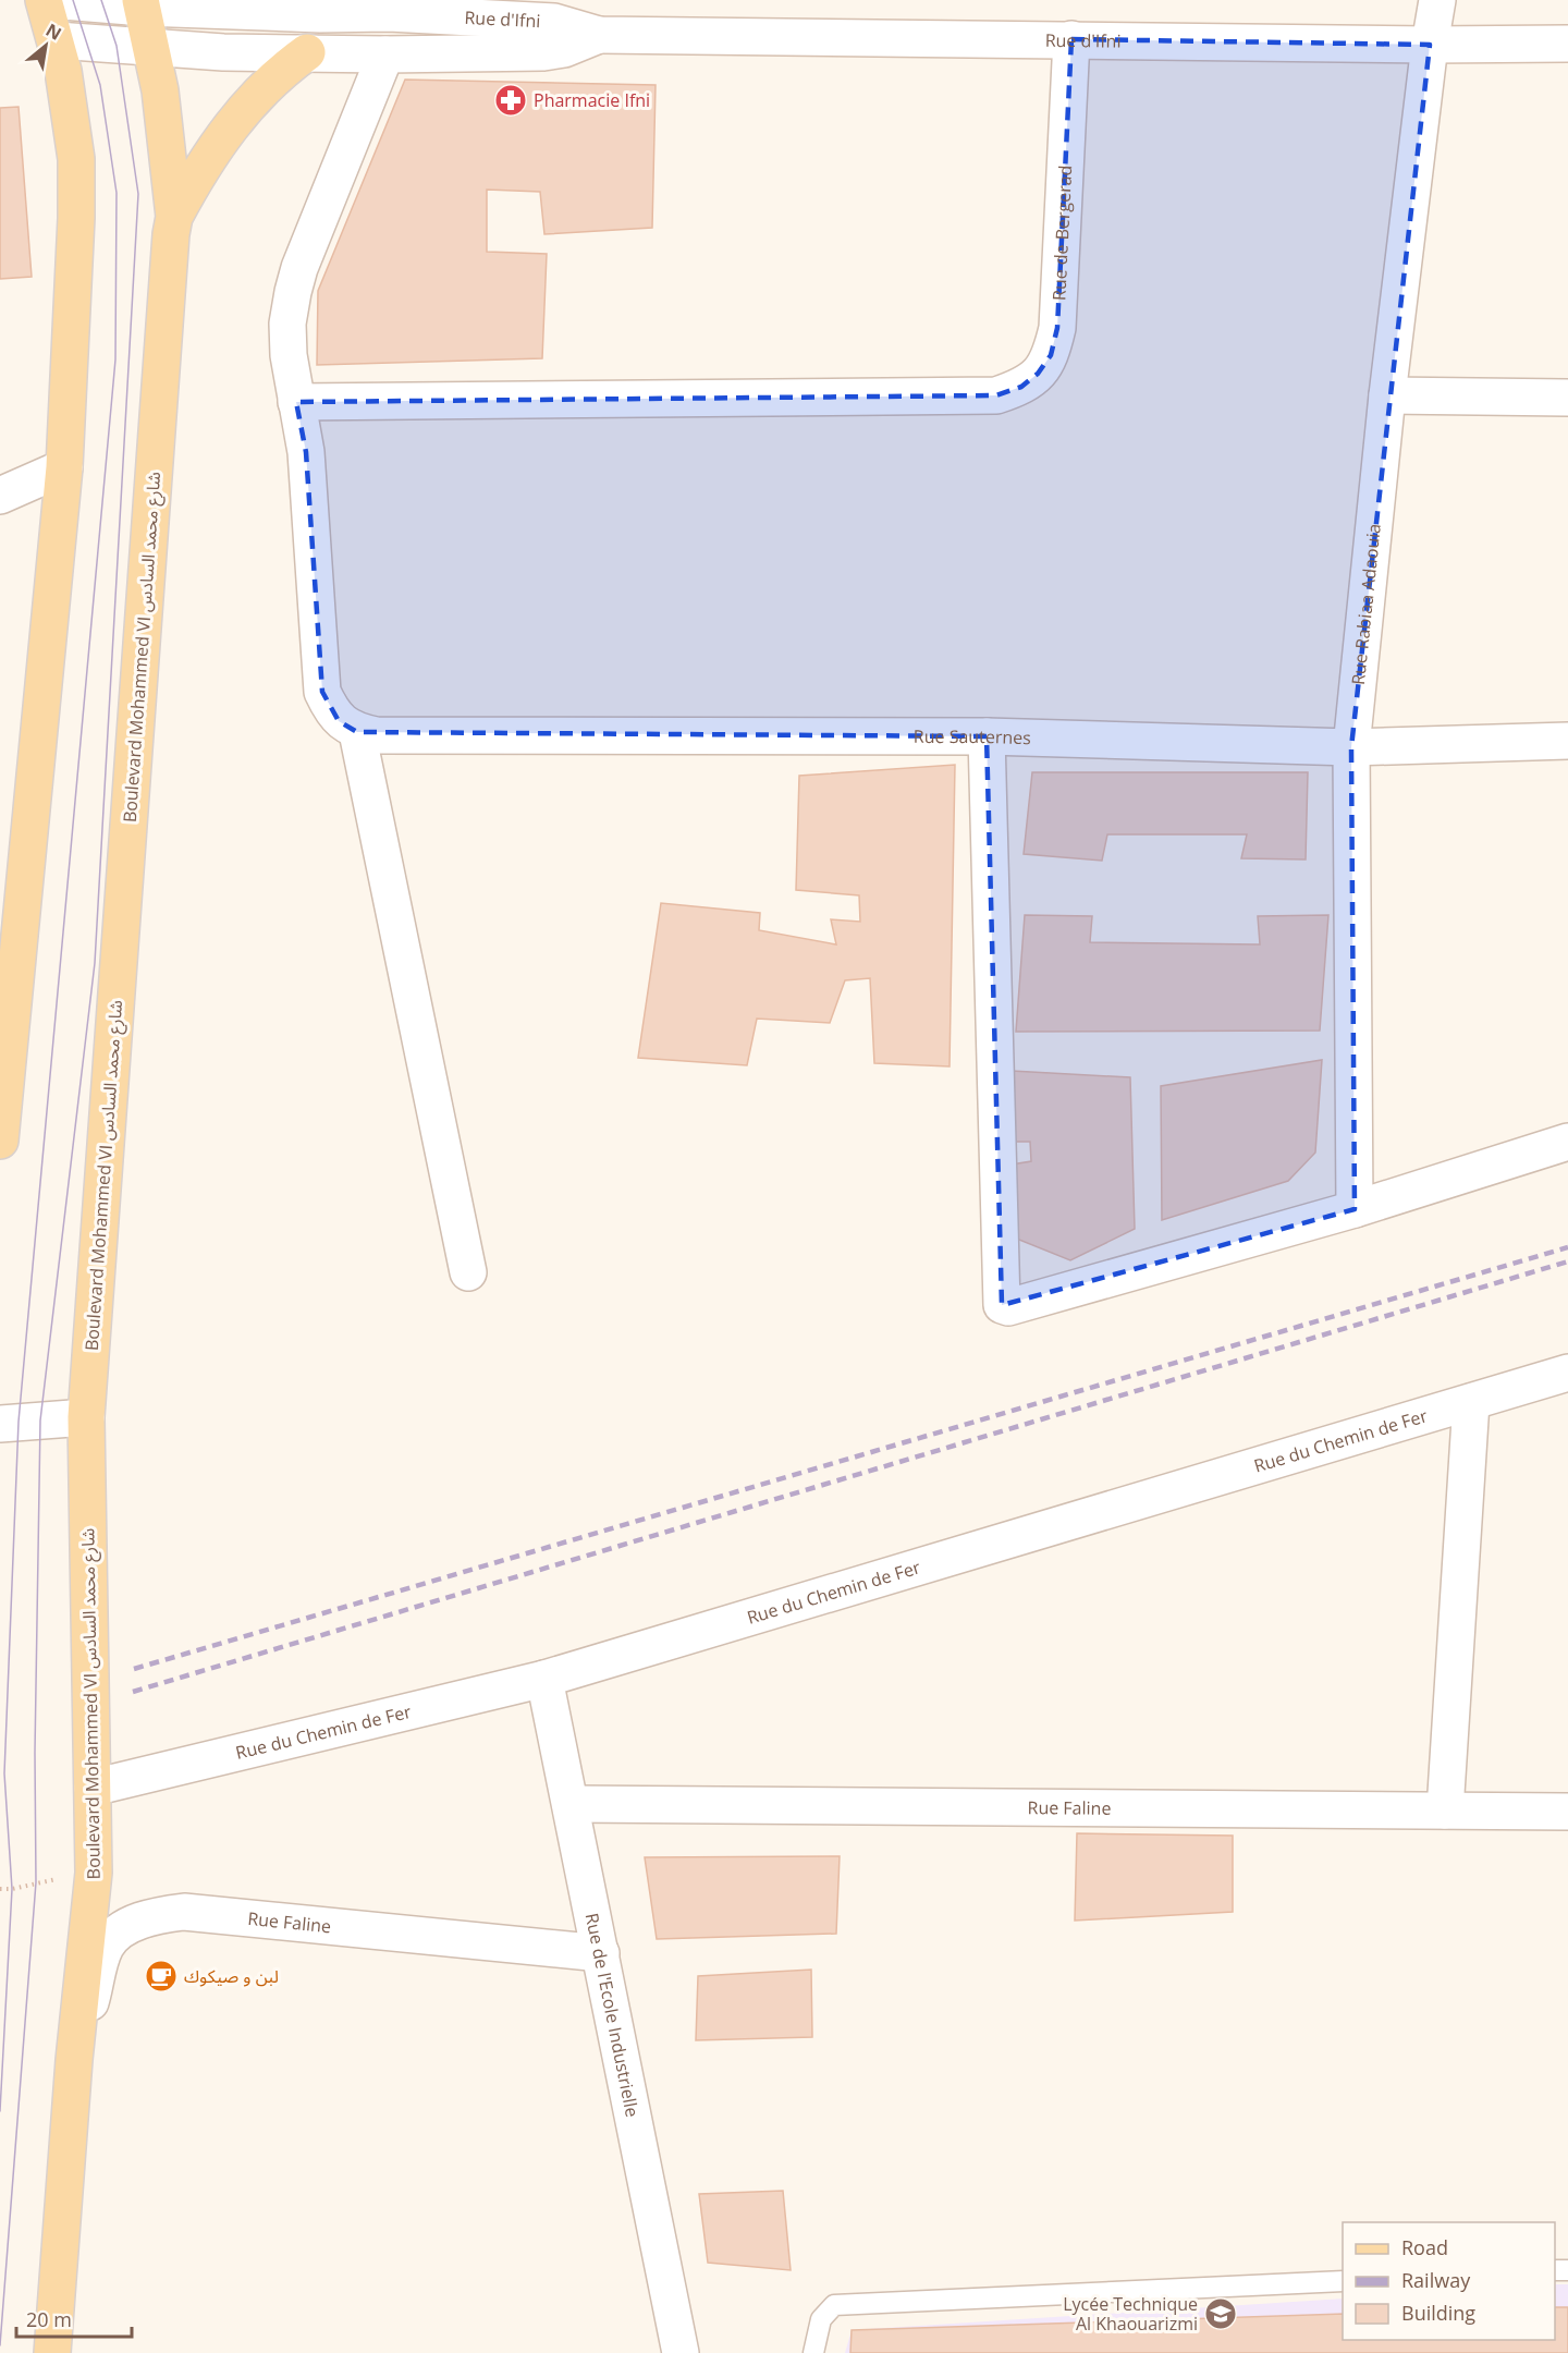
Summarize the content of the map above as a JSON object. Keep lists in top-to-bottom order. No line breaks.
{"streets":{"main road":["Boulevard Mohammed VI شارع محمد السادس"],"street":["Rue d'Ifni","Rue de Bergerad","Rue Rabiaa Adaouia","Rue Sauternes","Rue du Chemin de Fer","Rue Faline","Rue de l'Ecole Industrielle"]},"crossings":[["Rue d'Ifni","Rue de Bergerad"],["Rue d'Ifni","Rue Rabiaa Adaouia"],["Rue d'Ifni","Boulevard Mohammed VI شارع محمد السادس"],["Rue Rabiaa Adaouia","Rue Sauternes"],["Boulevard Mohammed VI شارع محمد السادس","Rue du Chemin de Fer"],["Boulevard Mohammed VI شارع محمد السادس","Rue Faline"],["Rue du Chemin de Fer","Rue de l'Ecole Industrielle"],["Rue Faline","Rue de l'Ecole Industrielle"]],"places":{"pharmacy":["Pharmacie Ifni"],"cafe":["لبن و صيكوك"],"school or university":["Lycée Technique Al Khaouarizmi"]},"legend":["Road","Railway","Building"],"scale_bar":"20 m","north":"top right"}
